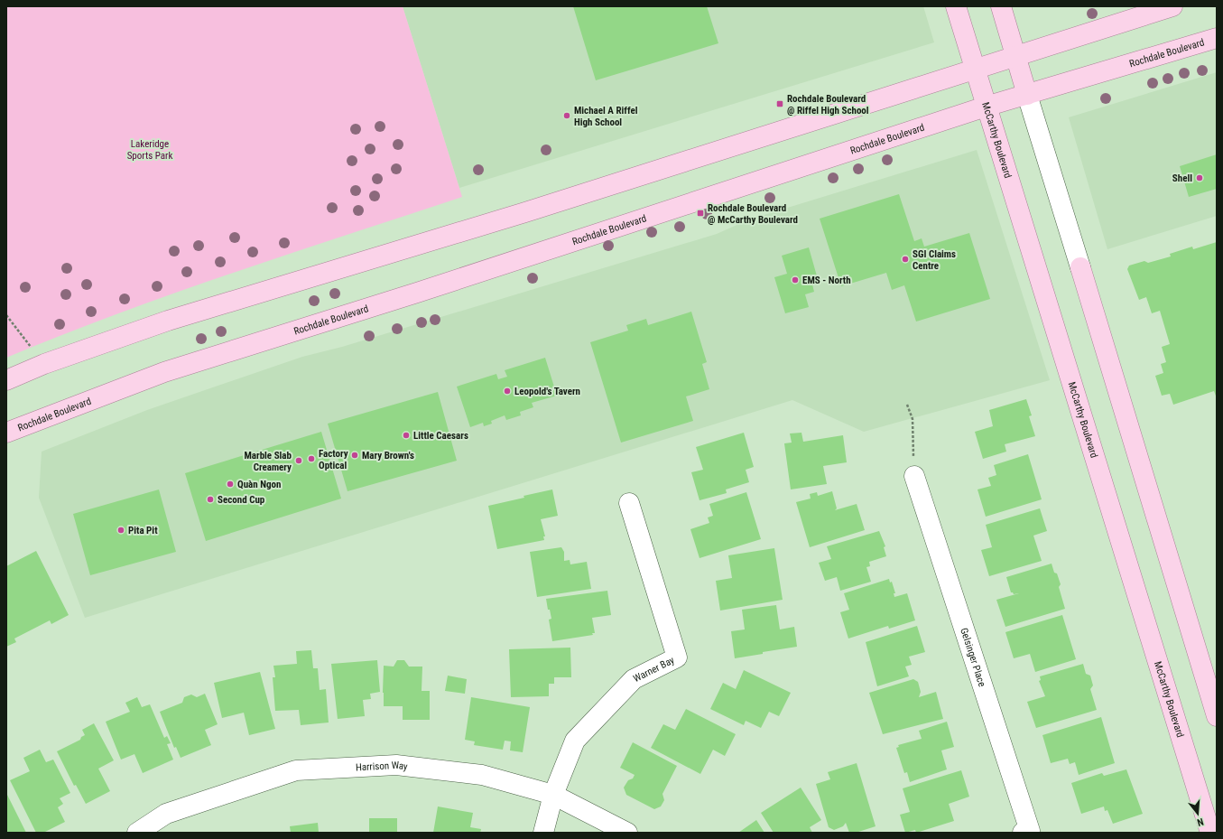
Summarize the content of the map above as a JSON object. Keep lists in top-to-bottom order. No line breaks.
{"streets":{"main road":["Rochdale Boulevard","McCarthy Boulevard"],"street":["Gelsinger Place","Warner Bay","Harrison Way"]},"crossings":[["Rochdale Boulevard","McCarthy Boulevard"],["Warner Bay","Harrison Way"]],"parks":["Lakeridge Sports Park"],"places":{"transit":["Rochdale Boulevard @ Riffel High School","Rochdale Boulevard @ McCarthy Boulevard"],"other":["Michael A Riffel High School","Shell","SGI Claims Centre","EMS - North","Leopold's Tavern","Little Caesars","Mary Brown's","Factory Optical","Marble Slab Creamery","Quàn Ngon","Second Cup","Pita Pit"]},"north":"bottom"}
